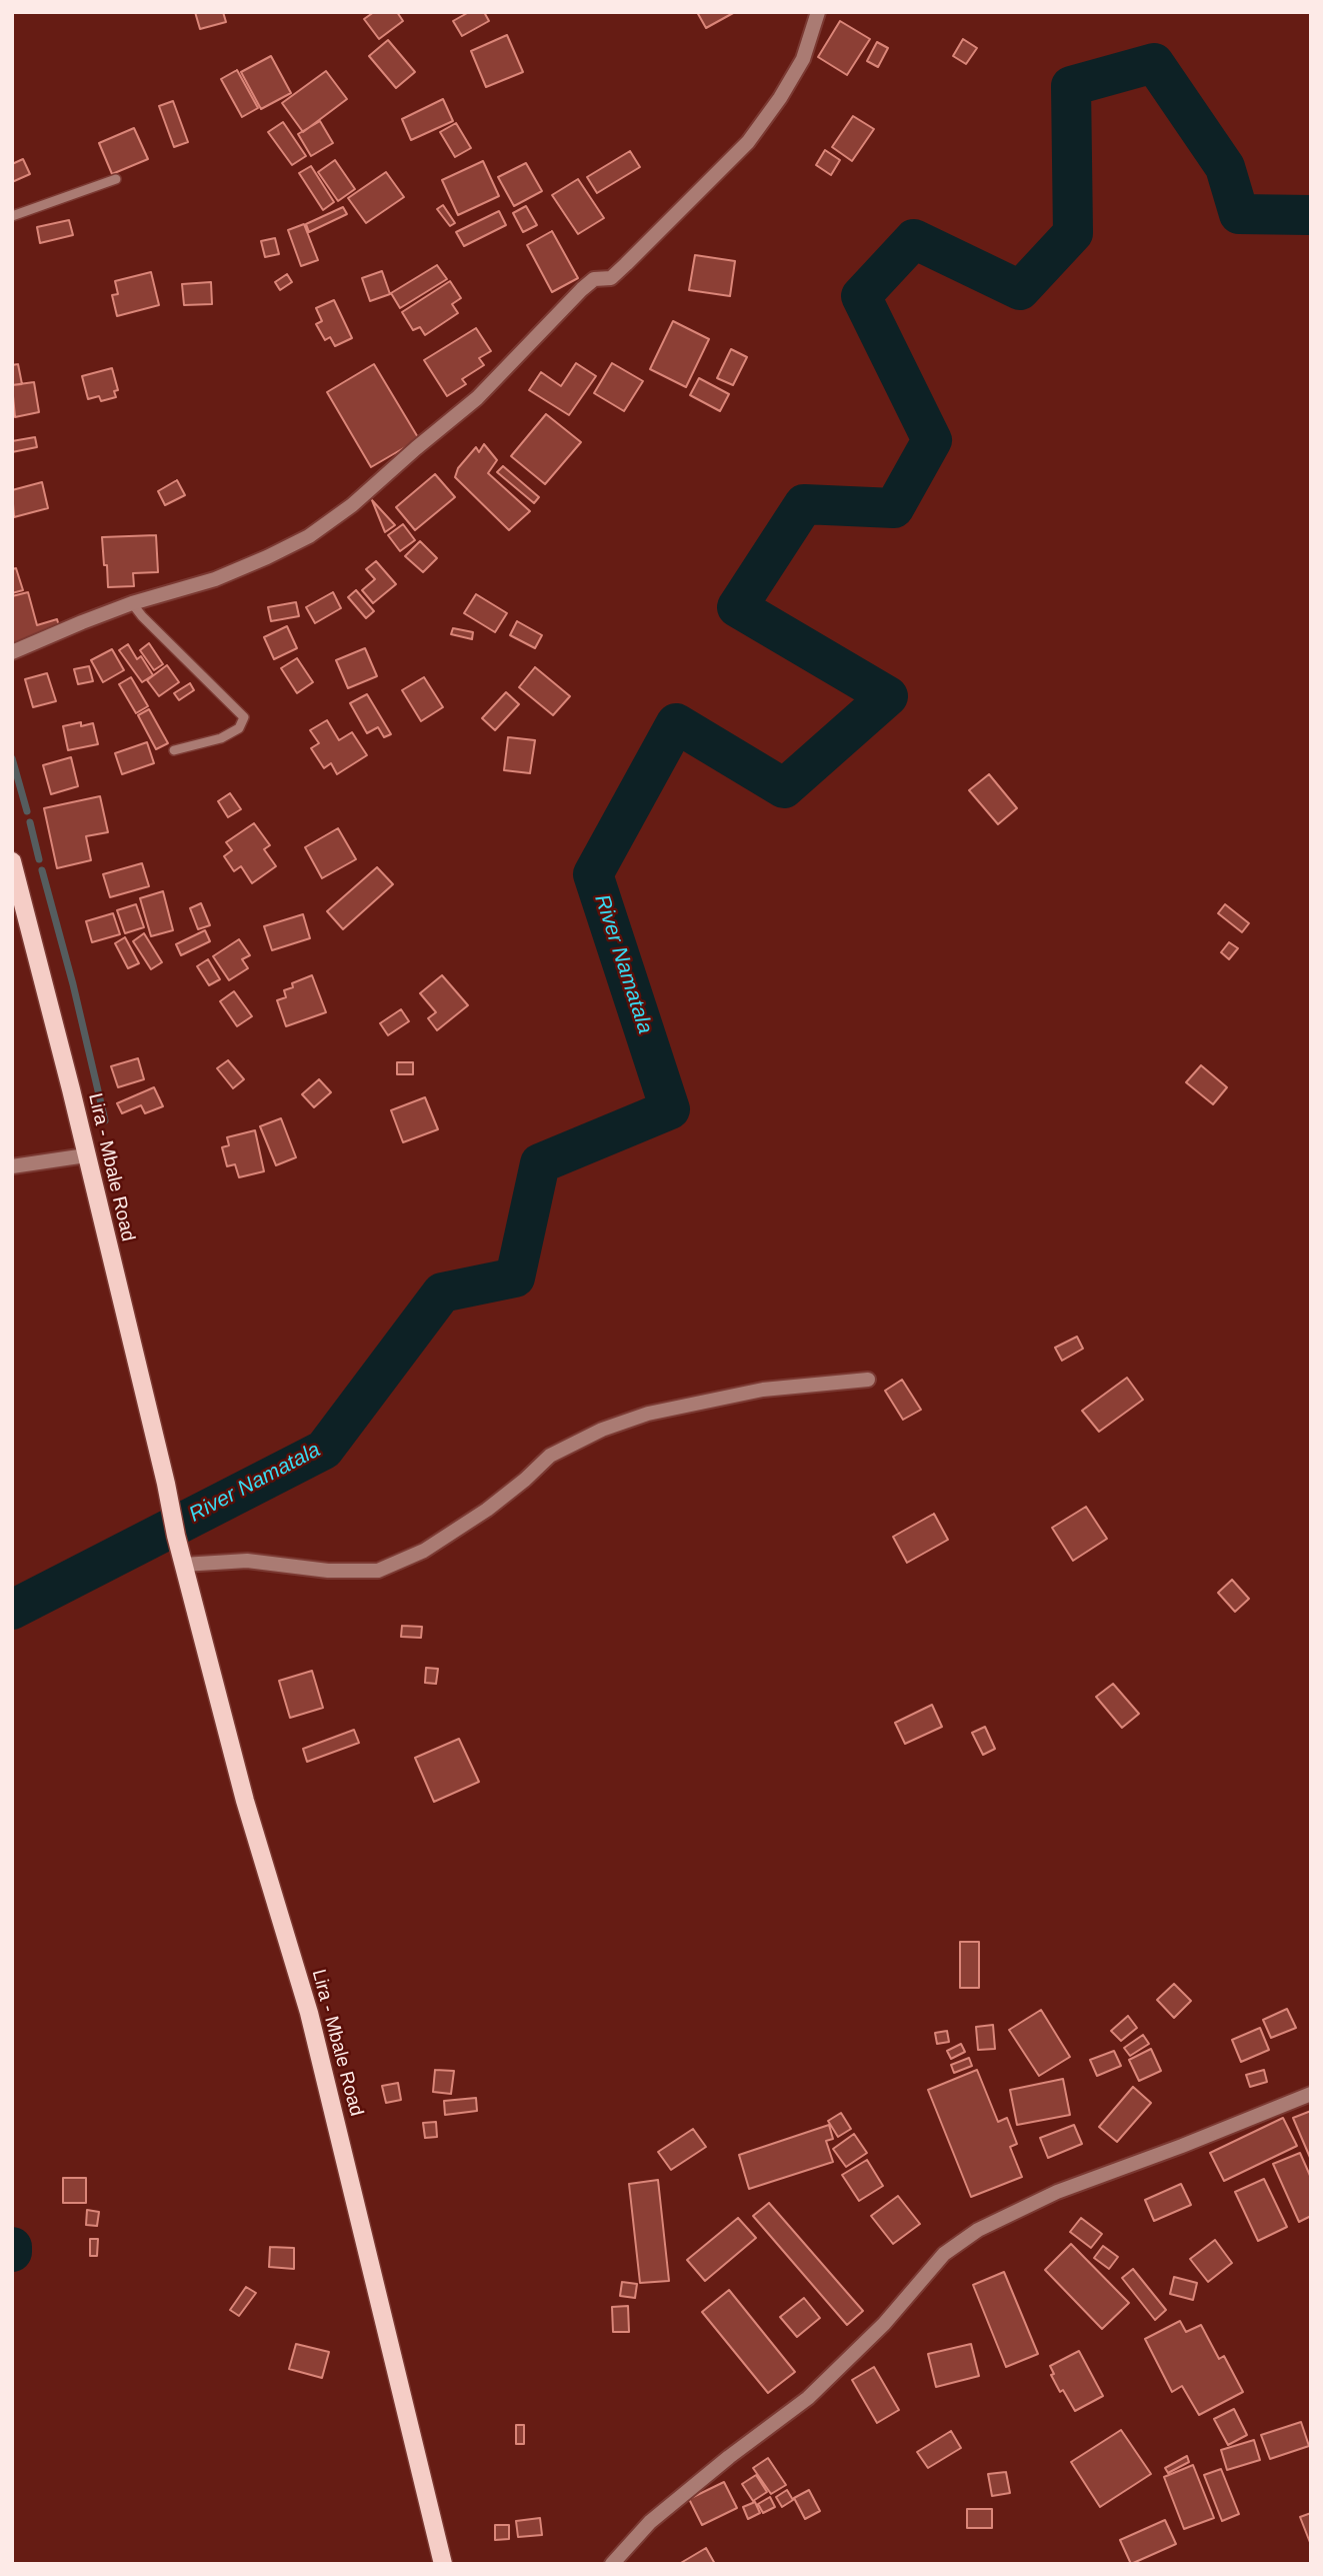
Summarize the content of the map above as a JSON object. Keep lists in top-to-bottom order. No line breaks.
{"streets":{"main road":["Lira - Mbale Road"]},"water":["River Namatala"]}
